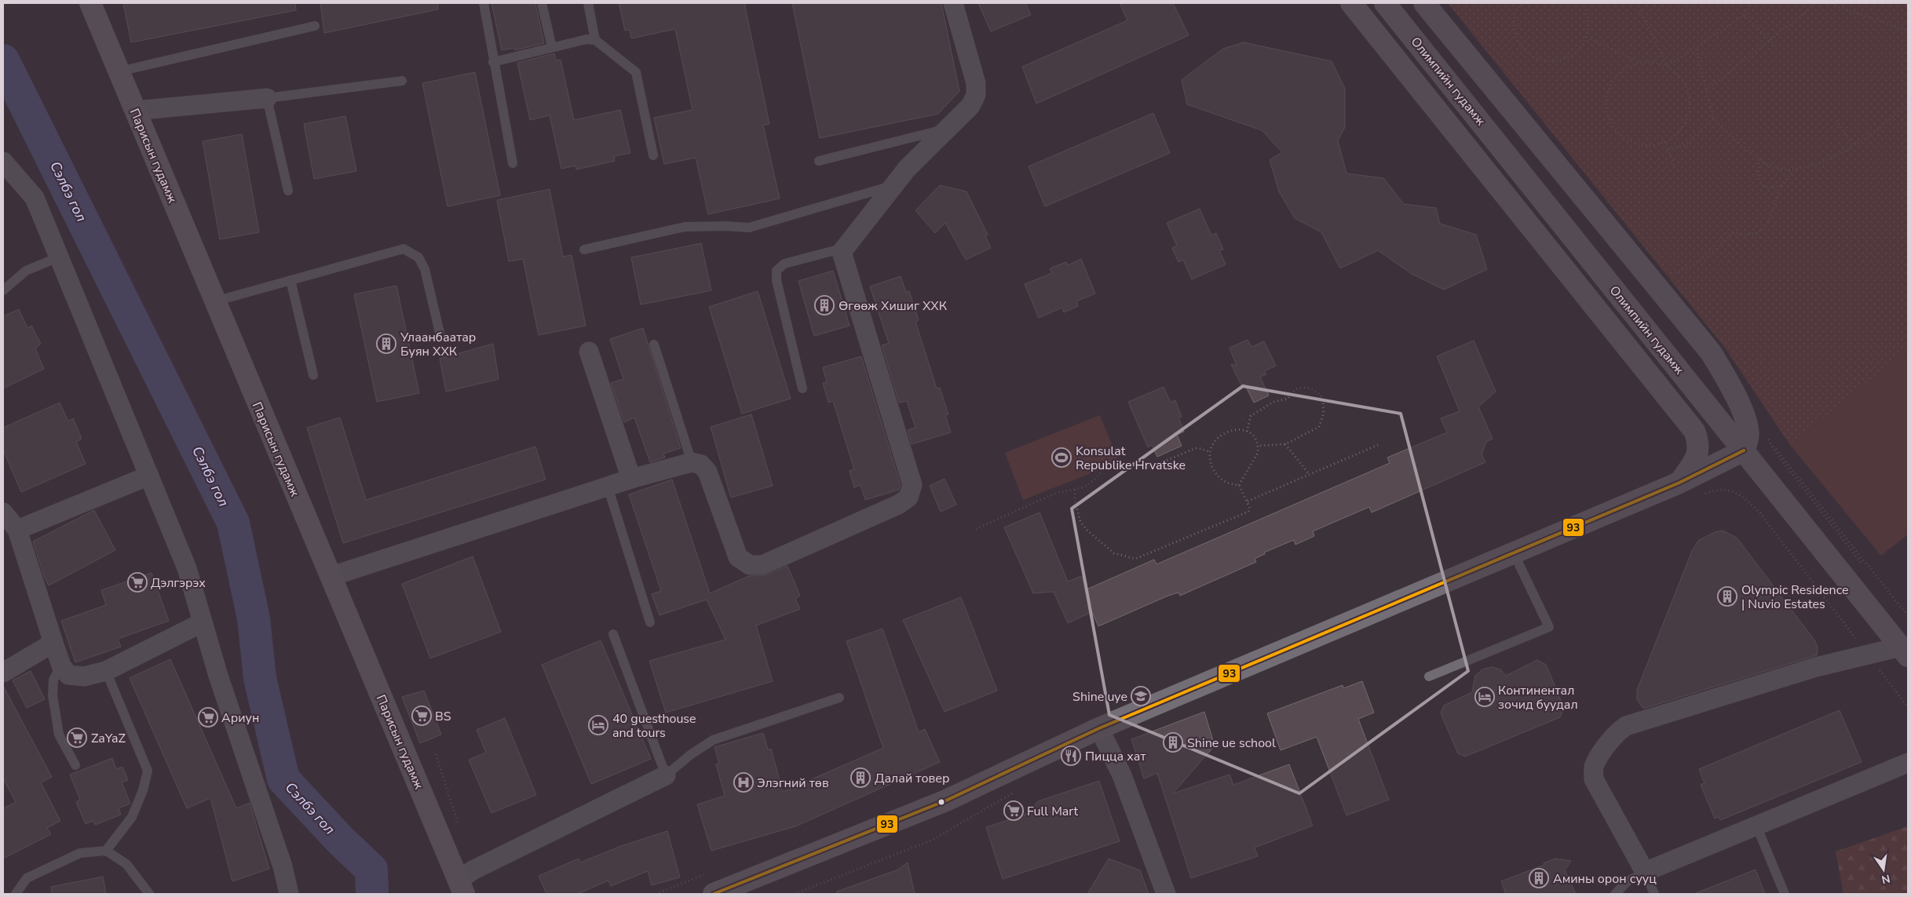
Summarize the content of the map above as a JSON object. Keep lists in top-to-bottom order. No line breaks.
{"streets":{"main road":["Олимпийн гудамж","Парисын гудамж"]},"water":["Сэлбэ гол"],"places":{"building":["Өгөөж Хишиг ХХК","Улаанбаатар Буян ХХК","Olympic Residence | Nuvio Estates","Shine ue school","Далай товер","Амины орон сууц"],"sports":["Konsulat Republike Hrvatske"],"supermarket":["Дэлгэрэх","BS","Ариун","ZaYaZ","Full Mart"],"school or university":["Shine uye"],"hotel":["Континентал зочид буудал","40 guesthouse and tours"],"restaurant":["Пицца хат"],"hospital":["Элэгний төв"]},"lines":["transit line 93"],"north":"bottom"}
